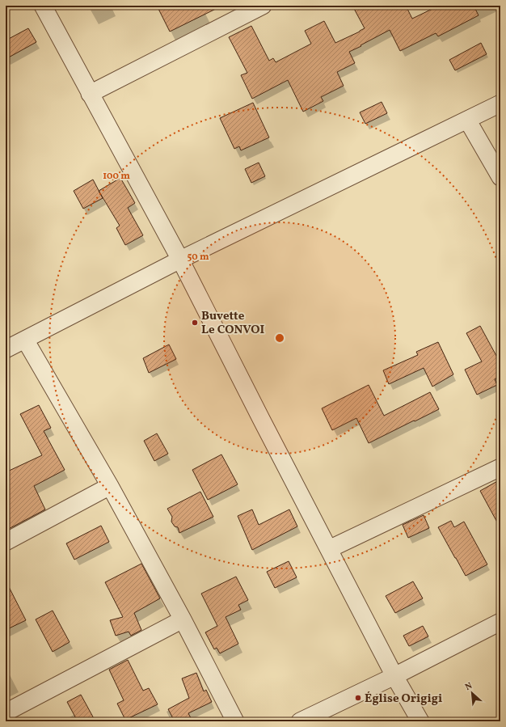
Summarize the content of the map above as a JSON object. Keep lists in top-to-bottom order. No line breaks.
{"places":["Buvette Le CONVOI","Église Origigi"],"north":"top left","rings":["100 m","50 m"]}
